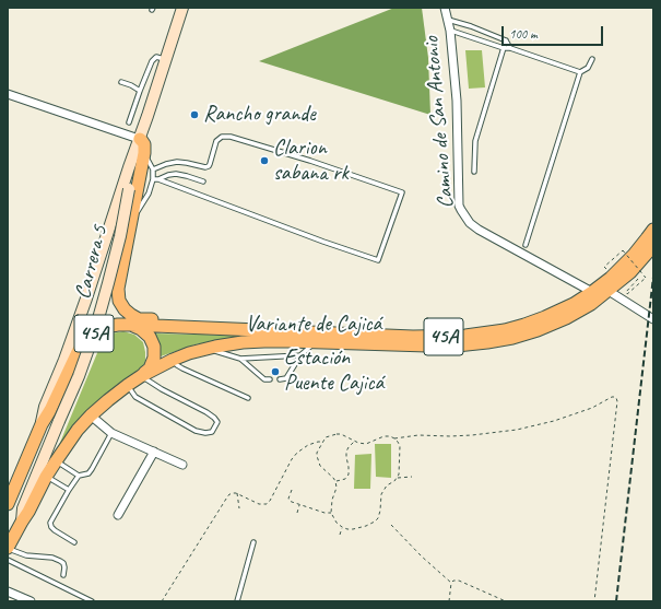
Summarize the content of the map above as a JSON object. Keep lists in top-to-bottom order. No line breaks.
{"streets":{"highway":["Variante de Cajicá","45A"],"main road":["Carrera 5"],"street":["Camino de San Antonio"]},"crossings":[["Camino de San Antonio","Variante de Cajicá"],["Carrera 5","Variante de Cajicá"],["Carrera 5","45A"],["Variante de Cajicá","45A"]],"places":["Rancho grande","Clarion sabana rk","Estación Puente Cajicá"],"scale_bar":"100 m"}
